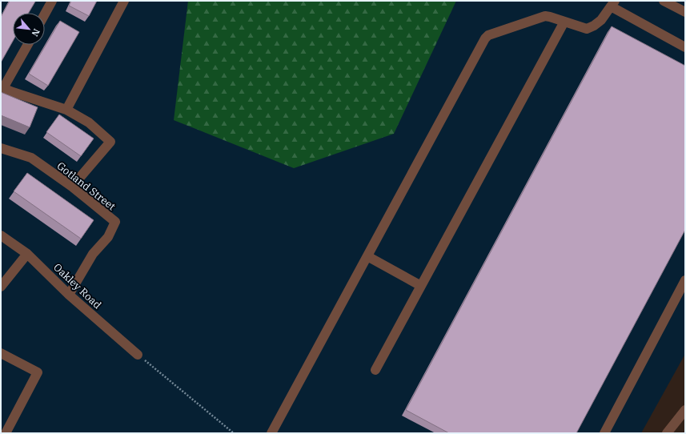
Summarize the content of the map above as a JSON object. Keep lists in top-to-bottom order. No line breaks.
{"streets":{"street":["Gotland Street","Oakley Road"]},"crossings":[["Gotland Street","Oakley Road"]],"north":"bottom right"}
